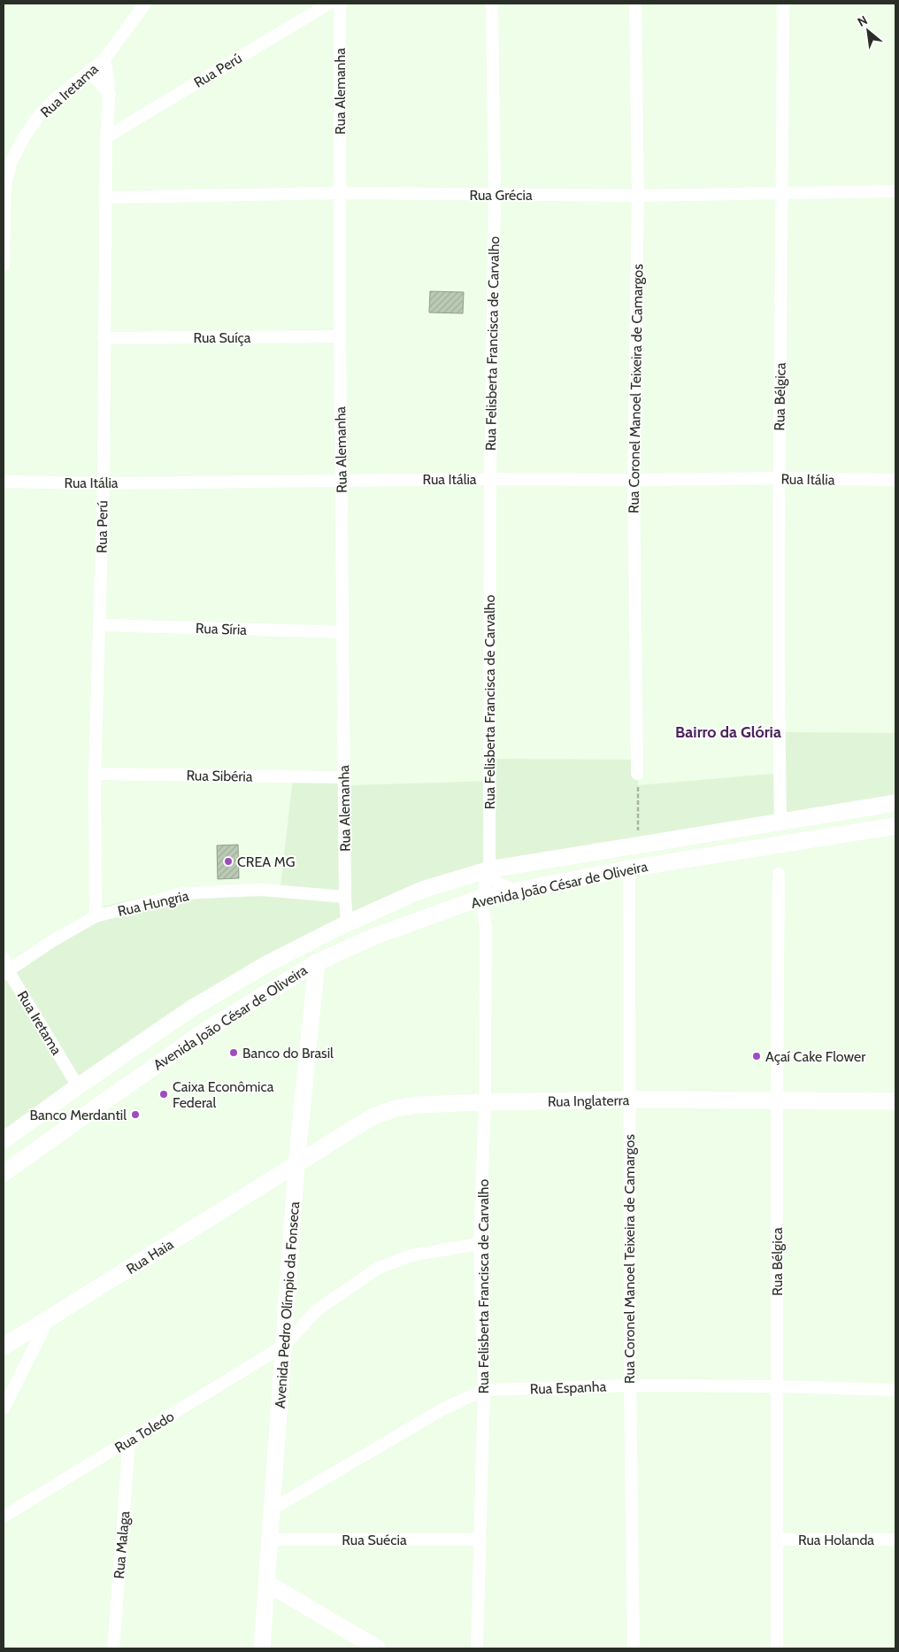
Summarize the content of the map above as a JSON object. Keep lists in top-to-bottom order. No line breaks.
{"streets":{"main road":["Avenida João César de Oliveira","Rua Inglaterra","Rua Haia","Avenida Pedro Olímpio da Fonseca"],"street":["Rua Perú","Rua Iretama","Rua Alemanha","Rua Grécia","Rua Suíça","Rua Felisberta Francisca de Carvalho","Rua Coronel Manoel Teixeira de Camargos","Rua Bélgica","Rua Itália","Rua Síria","Rua Sibéria","Rua Hungria","Rua Espanha","Rua Toledo","Rua Suécia","Rua Holanda","Rua Malaga"]},"crossings":[["Rua Perú","Rua Iretama"],["Rua Perú","Rua Grécia"],["Rua Perú","Rua Suíça"],["Rua Perú","Rua Itália"],["Rua Perú","Rua Síria"],["Rua Perú","Rua Sibéria"],["Rua Perú","Rua Hungria"],["Rua Iretama","Avenida João César de Oliveira"],["Rua Iretama","Rua Hungria"],["Rua Alemanha","Rua Grécia"],["Rua Alemanha","Rua Suíça"],["Rua Alemanha","Rua Itália"],["Rua Alemanha","Rua Síria"],["Rua Alemanha","Rua Sibéria"],["Rua Alemanha","Rua Hungria"],["Rua Grécia","Rua Felisberta Francisca de Carvalho"],["Rua Grécia","Rua Coronel Manoel Teixeira de Camargos"],["Rua Grécia","Rua Bélgica"],["Rua Felisberta Francisca de Carvalho","Rua Itália"],["Rua Felisberta Francisca de Carvalho","Avenida João César de Oliveira"],["Rua Felisberta Francisca de Carvalho","Rua Inglaterra"],["Rua Felisberta Francisca de Carvalho","Rua Espanha"],["Rua Felisberta Francisca de Carvalho","Rua Toledo"],["Rua Felisberta Francisca de Carvalho","Rua Suécia"],["Rua Coronel Manoel Teixeira de Camargos","Rua Itália"],["Rua Coronel Manoel Teixeira de Camargos","Avenida João César de Oliveira"],["Rua Coronel Manoel Teixeira de Camargos","Rua Inglaterra"],["Rua Coronel Manoel Teixeira de Camargos","Rua Espanha"],["Rua Bélgica","Rua Itália"],["Rua Bélgica","Avenida João César de Oliveira"],["Rua Bélgica","Rua Inglaterra"],["Rua Bélgica","Rua Espanha"],["Rua Bélgica","Rua Holanda"],["Avenida João César de Oliveira","Avenida Pedro Olímpio da Fonseca"],["Rua Inglaterra","Rua Haia"],["Rua Inglaterra","Avenida Pedro Olímpio da Fonseca"],["Rua Haia","Avenida Pedro Olímpio da Fonseca"],["Avenida Pedro Olímpio da Fonseca","Rua Espanha"],["Avenida Pedro Olímpio da Fonseca","Rua Toledo"],["Avenida Pedro Olímpio da Fonseca","Rua Suécia"],["Rua Toledo","Rua Malaga"]],"districts":["Bairro da Glória"],"places":["CREA MG","Banco do Brasil","Açaí Cake Flower","Caixa Econômica Federal","Banco Merdantil"],"north":"top left"}
